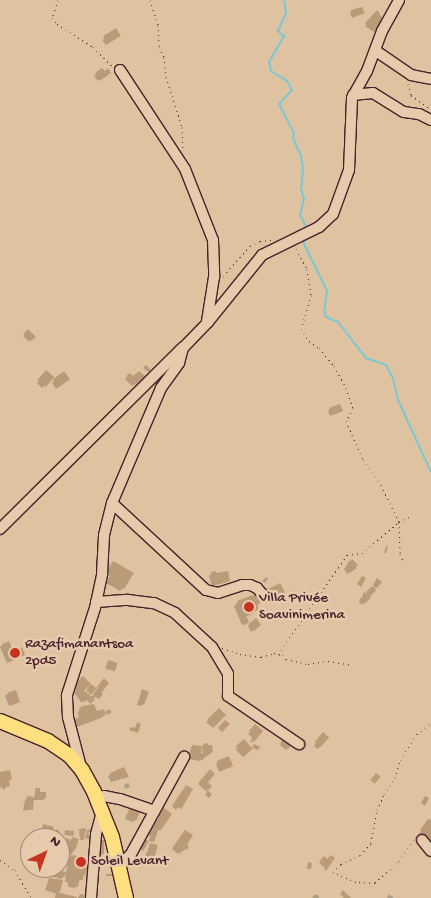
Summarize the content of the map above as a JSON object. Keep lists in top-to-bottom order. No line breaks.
{"places":["Villa Privée Soavinimerina","Razafimanantsoa 2pd5","Soleil Levant"],"north":"top right"}
